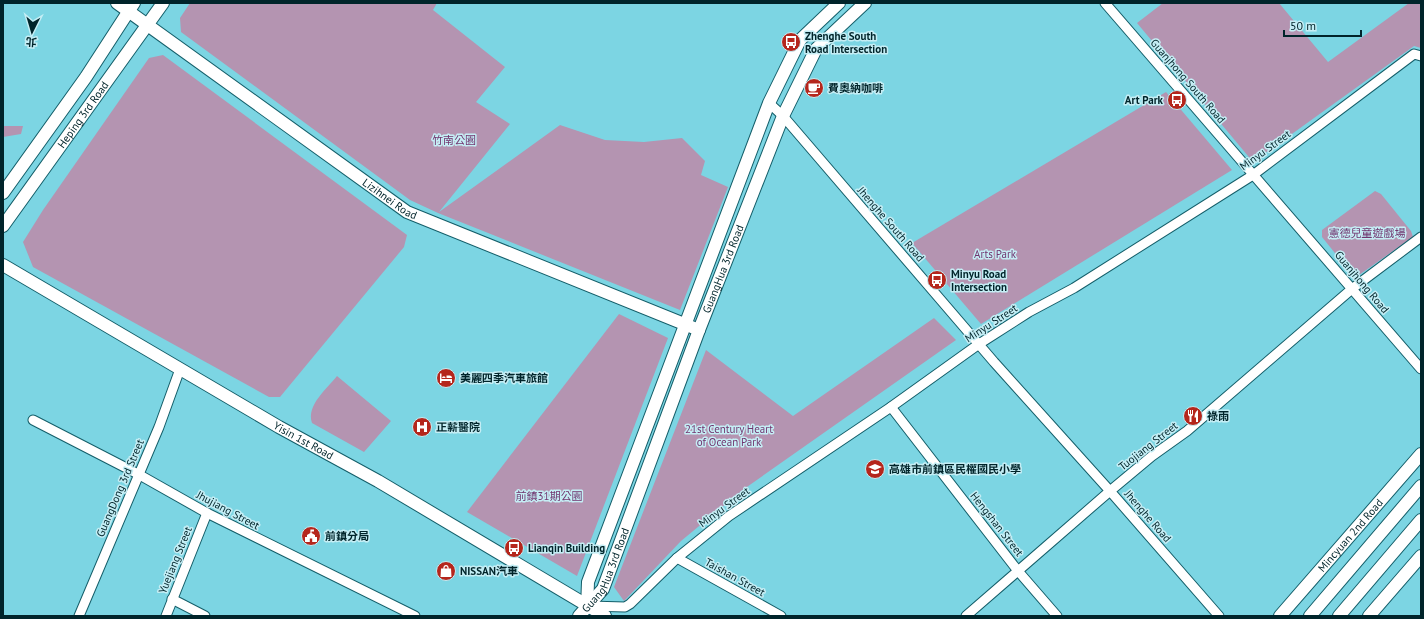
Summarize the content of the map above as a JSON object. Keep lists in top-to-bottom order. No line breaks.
{"streets":{"street":["Guanjhong South Road","Heping 3rd Road","Minyu Street","Lizihnei Road","Jhenghe South Road","GuangHua 3rd Road","Guanjhong Road","Yisin 1st Road","Tuojiang Street","GuangDong 3rd Street","Jhujiang Street","Jhenghe Road","Hengshan Street","Mincyuan 2nd Road","Yuejiang Street","Taishan Street"]},"crossings":[["Guanjhong South Road","Minyu Street"],["Guanjhong South Road","Guanjhong Road"],["Heping 3rd Road","Lizihnei Road"],["Minyu Street","Jhenghe South Road"],["Minyu Street","GuangHua 3rd Road"],["Minyu Street","Guanjhong Road"],["Minyu Street","Yisin 1st Road"],["Minyu Street","Hengshan Street"],["Minyu Street","Taishan Street"],["Lizihnei Road","GuangHua 3rd Road"],["Jhenghe South Road","GuangHua 3rd Road"],["Jhenghe South Road","Jhenghe Road"],["GuangHua 3rd Road","Yisin 1st Road"],["Guanjhong Road","Tuojiang Street"],["Yisin 1st Road","GuangDong 3rd Street"],["Tuojiang Street","Jhenghe Road"],["Tuojiang Street","Hengshan Street"],["GuangDong 3rd Street","Jhujiang Street"],["Jhujiang Street","Yuejiang Street"]],"parks":["竹南公園","憲德兒童遊戲場","Arts Park","21st Century Heart of Ocean Park","前鎮31期公園"],"places":{"bus stop":["Zhenghe South Road Intersection","Art Park","Minyu Road Intersection","Lianqin Building"],"cafe":["費奧納咖啡"],"hotel":["美麗四季汽車旅館"],"restaurant":["祿雨"],"hospital":["正薪醫院"],"school or university":["高雄市前鎮區民權國民小學"],"public building":["前鎮分局"],"shop":["NISSAN汽車"]},"scale_bar":"50 m","north":"bottom"}
